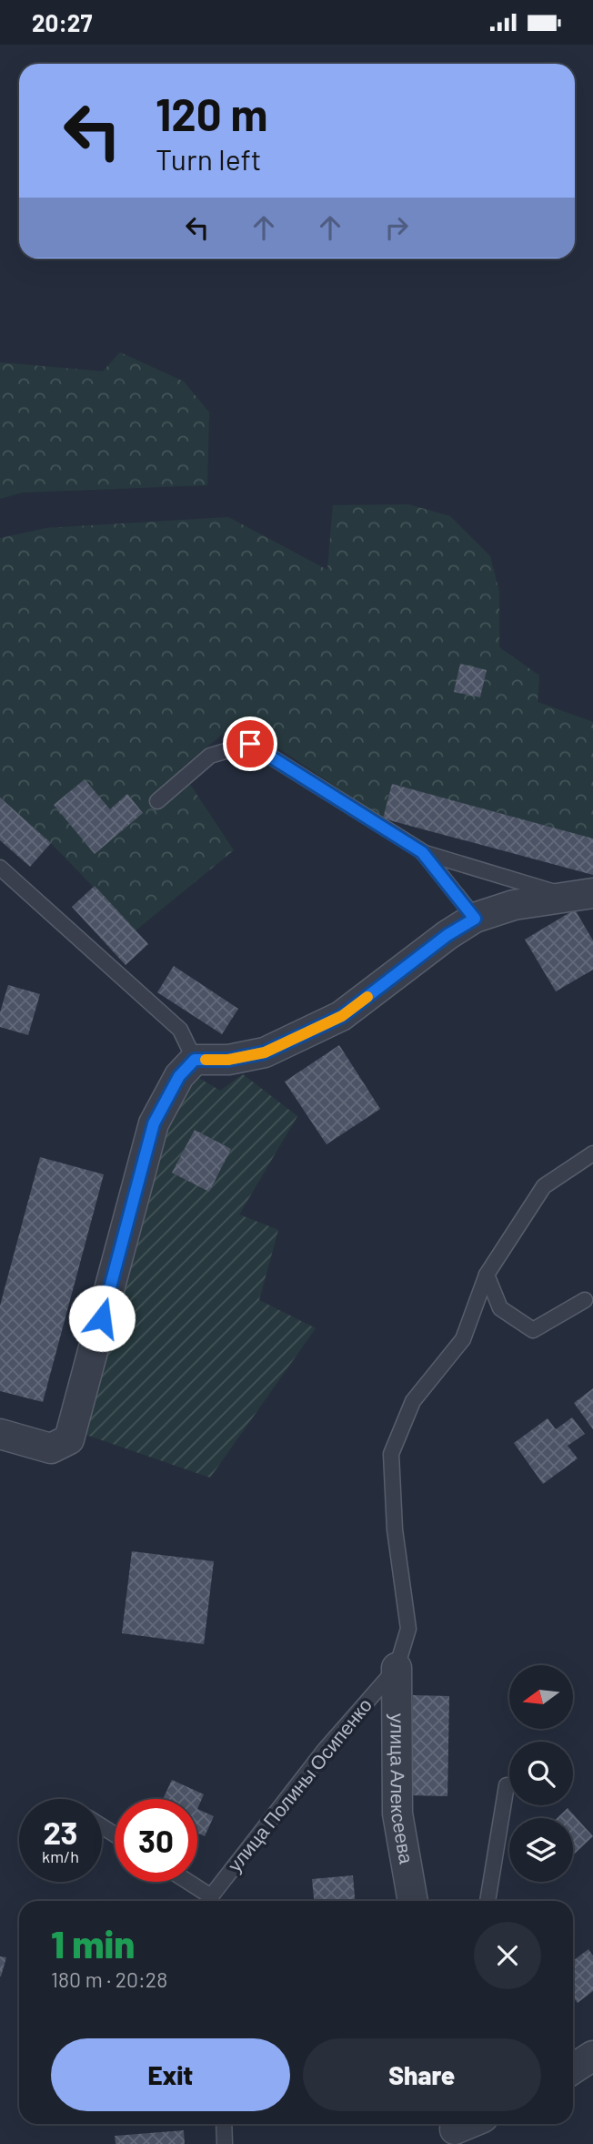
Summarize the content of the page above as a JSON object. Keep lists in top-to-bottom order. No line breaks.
{"streets":{"street":["улица Алексеева"],"lane":["улица Полины Осипенко"]},"crossings":[["улица Полины Осипенко","улица Алексеева"]],"north":"left","page":{"status":"20:27","turn":["120 m","Turn left"],"speed":"23 km/h","limit":"30","heading":["1 min","180 m · 20:28"],"buttons":["Exit","Share"]}}
